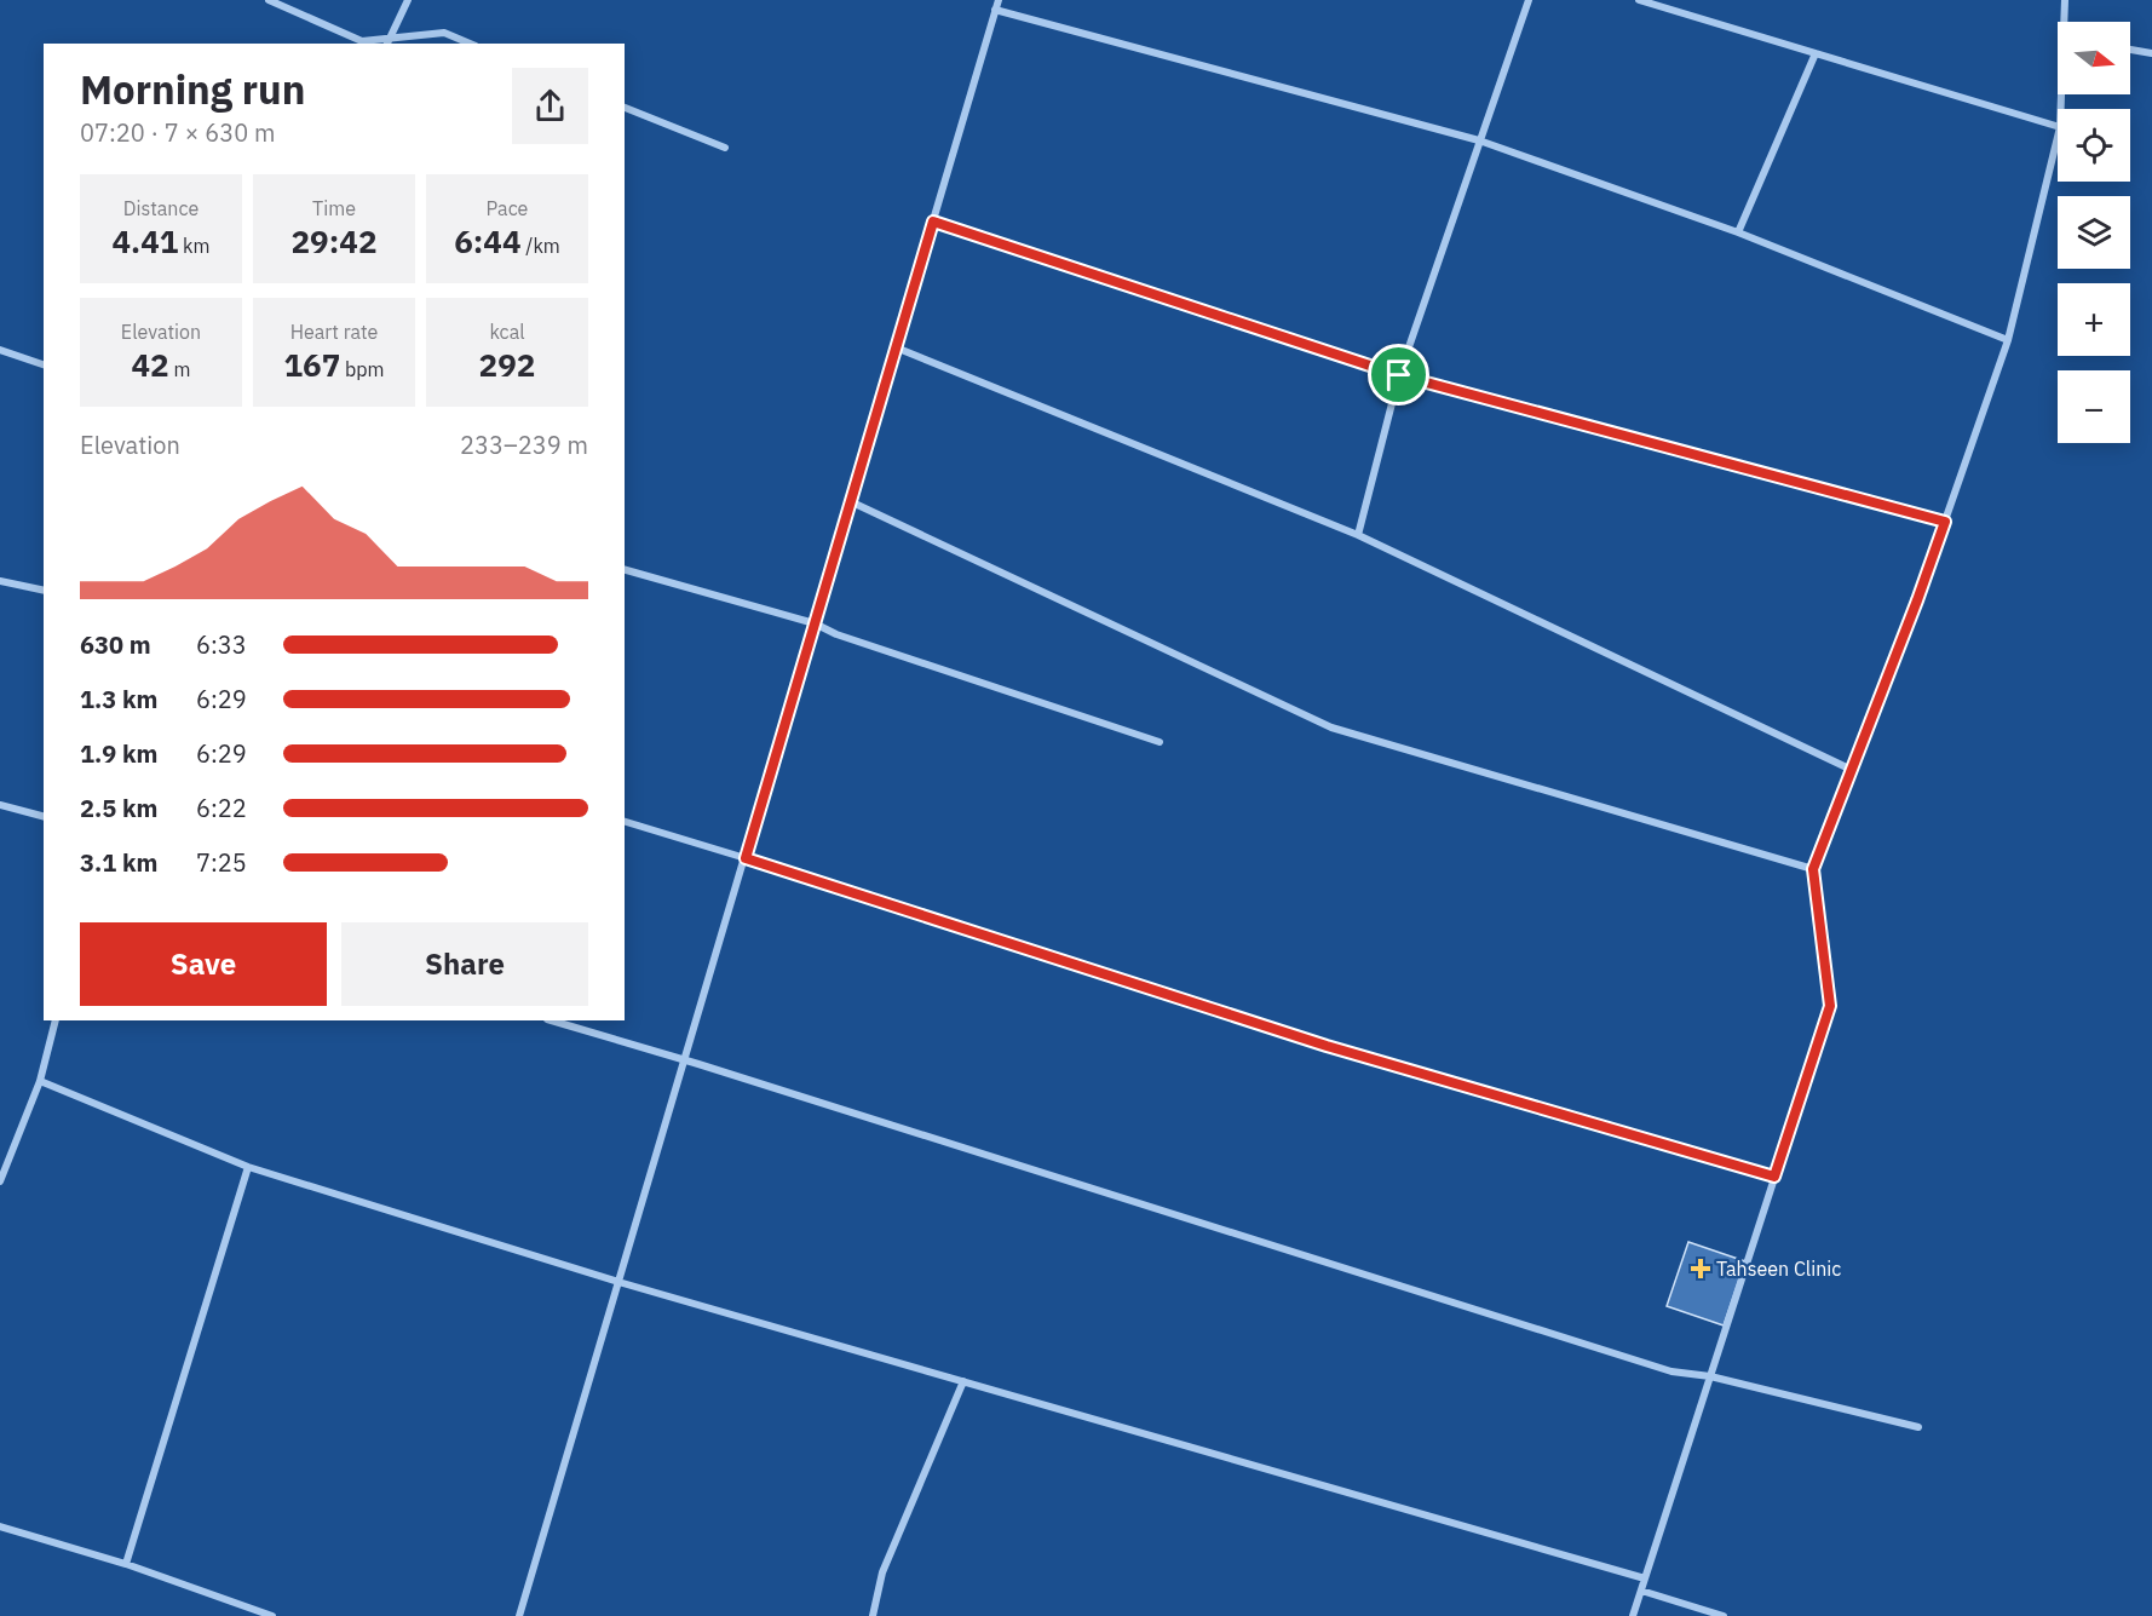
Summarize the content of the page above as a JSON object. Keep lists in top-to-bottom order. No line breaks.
{"places":{"health":["Tahseen Clinic"]},"north":"right","page":{"map_buttons":["+","−"],"heading":["Morning run","07:20 · 7 × 630 m"],"stats":[["Distance","4.41 km"],["Time","29:42"],["Pace","6:44 /km"],["Elevation","42 m"],["Heart rate","167 bpm"],["kcal","292"]],"chart":["Elevation","233–239 m"],"list":[{"name":"630 m","note":"6:33"},{"name":"1.3 km","note":"6:29"},{"name":"1.9 km","note":"6:29"},{"name":"2.5 km","note":"6:22"},{"name":"3.1 km","note":"7:25"}],"buttons":["Save","Share"]}}
